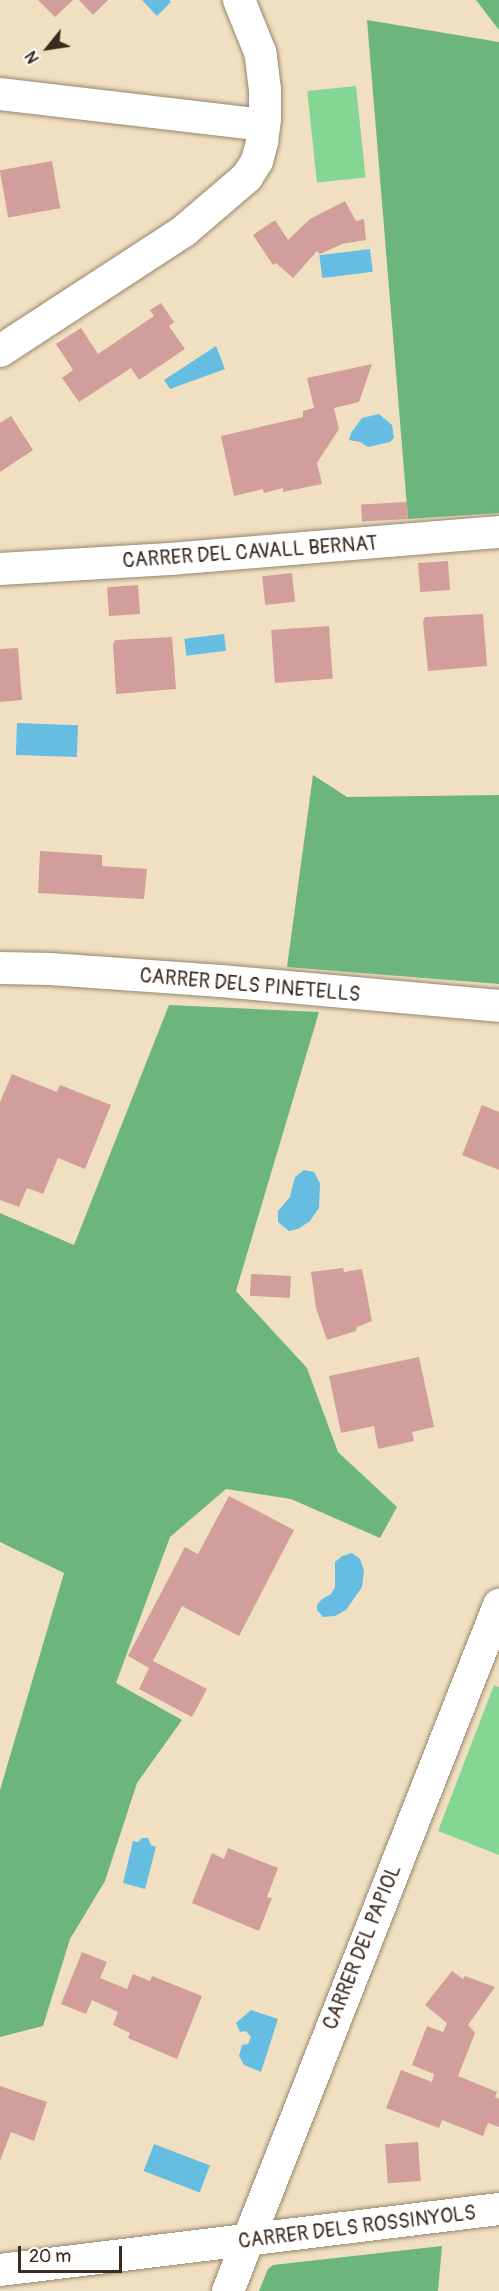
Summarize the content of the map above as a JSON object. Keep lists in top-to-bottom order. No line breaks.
{"streets":{"street":["CARRER DEL CAVALL BERNAT","CARRER DELS PINETELLS","CARRER DEL PAPIOL","CARRER DELS ROSSINYOLS"]},"crossings":[["CARRER DEL PAPIOL","CARRER DELS ROSSINYOLS"]],"scale_bar":"20 m","north":"bottom left"}
